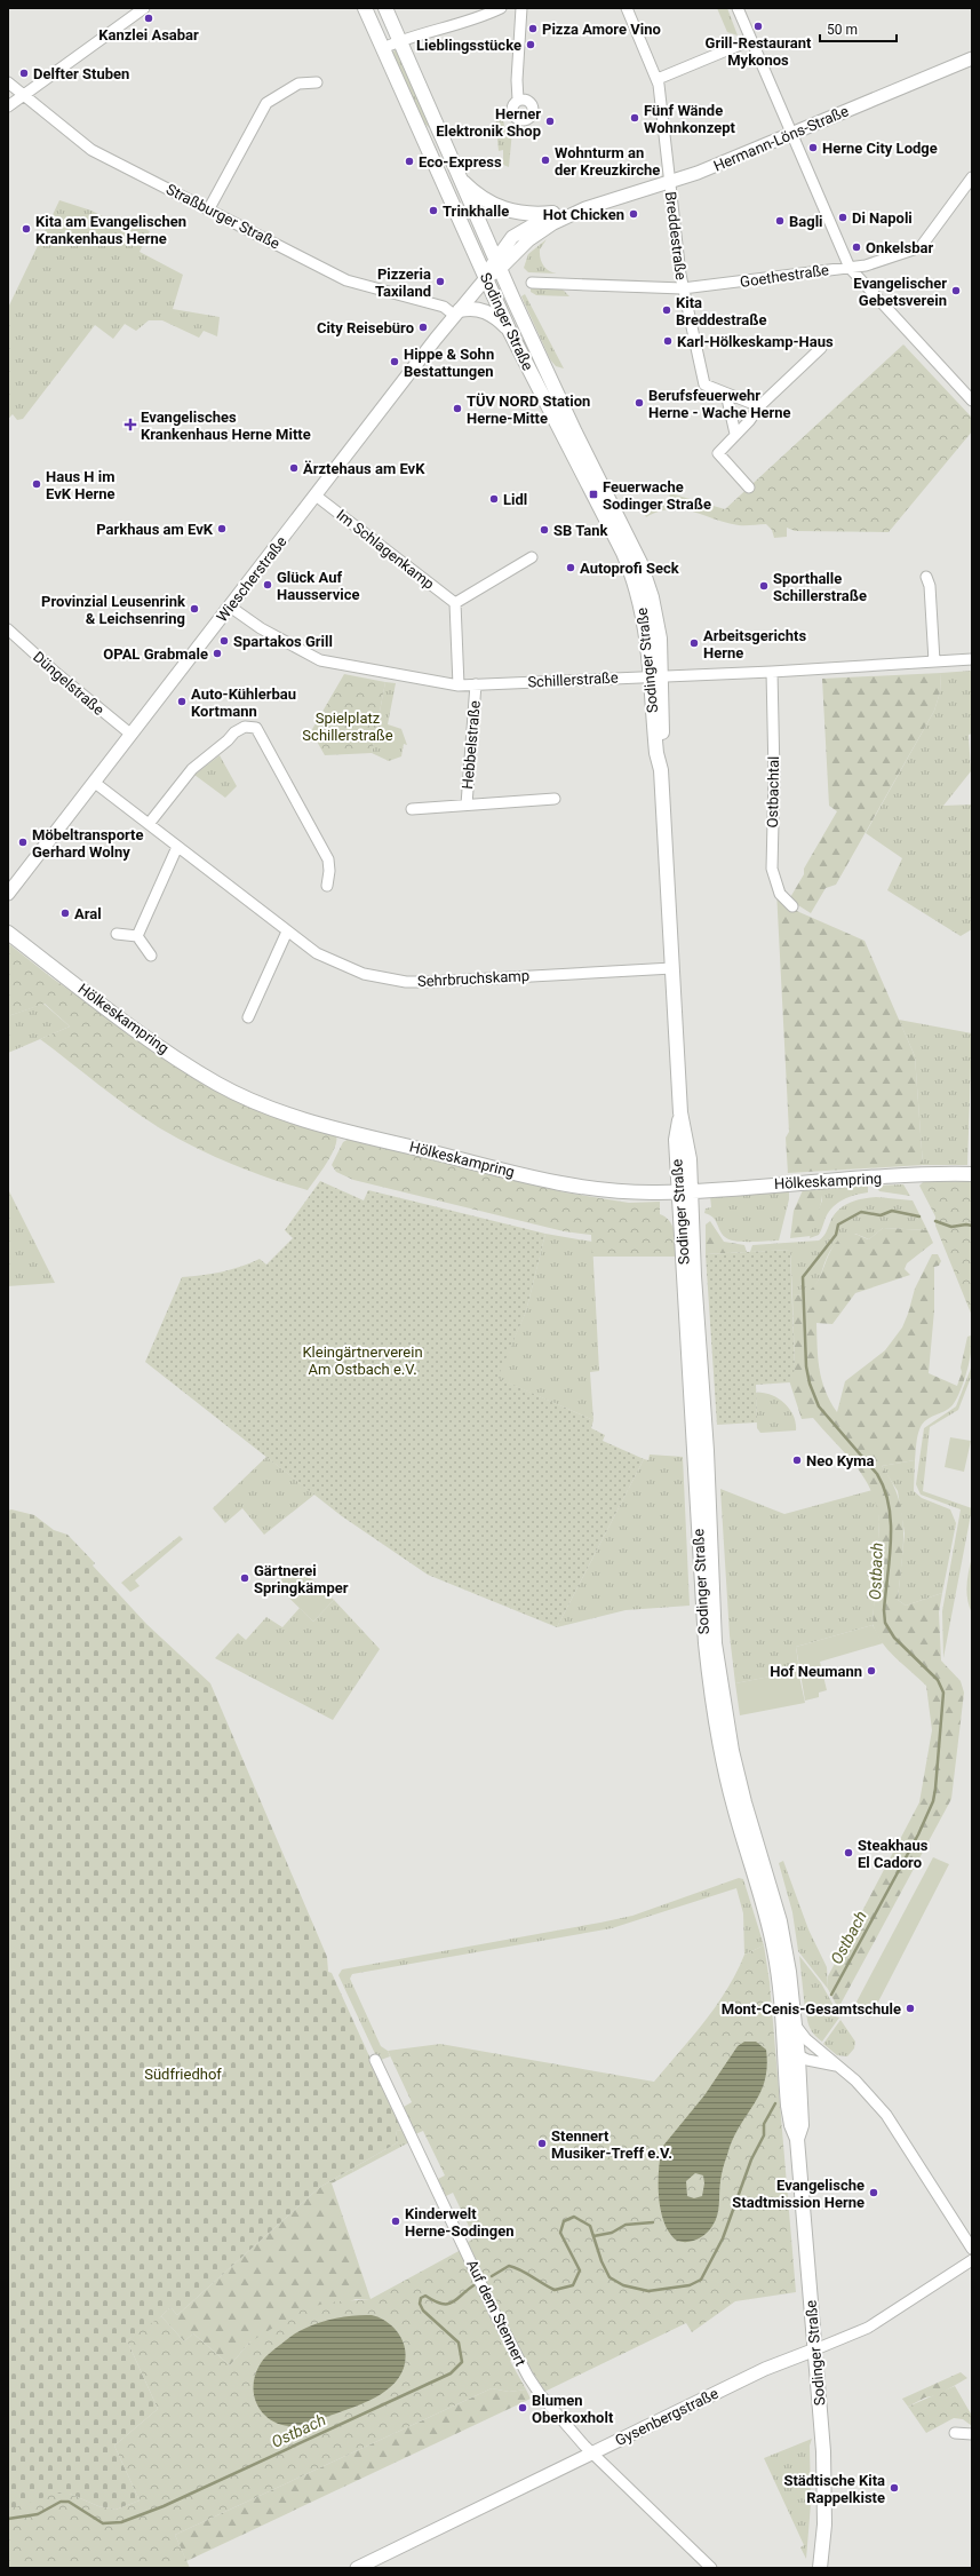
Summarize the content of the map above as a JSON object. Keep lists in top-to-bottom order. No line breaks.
{"streets":{"main road":["Sodinger Straße","Hölkeskampring"],"street":["Hermann-Löns-Straße","Straßburger Straße","Breddestraße","Goethestraße","Im Schlagenkamp","Wiescherstraße","Schillerstraße","Düngelstraße","Hebbelstraße","Ostbachtal","Sehrbruchskamp","Auf dem Stennert","Gysenbergstraße"]},"crossings":[["Hermann-Löns-Straße","Breddestraße"],["Hermann-Löns-Straße","Sodinger Straße"],["Hermann-Löns-Straße","Wiescherstraße"],["Straßburger Straße","Wiescherstraße"],["Breddestraße","Goethestraße"],["Sodinger Straße","Wiescherstraße"],["Sodinger Straße","Schillerstraße"],["Sodinger Straße","Sehrbruchskamp"],["Sodinger Straße","Hölkeskampring"],["Sodinger Straße","Gysenbergstraße"],["Im Schlagenkamp","Wiescherstraße"],["Wiescherstraße","Schillerstraße"],["Wiescherstraße","Düngelstraße"],["Wiescherstraße","Sehrbruchskamp"],["Schillerstraße","Hebbelstraße"],["Schillerstraße","Ostbachtal"],["Auf dem Stennert","Gysenbergstraße"]],"water":["Ostbach"],"parks":["Spielplatz Schillerstraße","Kleingärtnerverein Am Ostbach e.V.","Südfriedhof"],"places":{"other":["Kanzlei Asabar","Grill-Restaurant Mykonos","Pizza Amore Vino","Lieblingsstücke","Delfter Stuben","Fünf Wände Wohnkonzept","Herner Elektronik Shop","Herne City Lodge","Wohnturm an der Kreuzkirche","Eco-Express","Trinkhalle","Hot Chicken","Di Napoli","Bagli","Kita am Evangelischen Krankenhaus Herne","Onkelsbar","Pizzeria Taxiland","Evangelischer Gebetsverein","Kita Breddestraße","City Reisebüro","Karl-Hölkeskamp-Haus","Hippe & Sohn Bestattungen","Berufsfeuerwehr Herne - Wache Herne","TÜV NORD Station Herne-Mitte","Ärztehaus am EvK","Haus H im EvK Herne","Lidl","Parkhaus am EvK","SB Tank","Autoprofi Seck","Glück Auf Hausservice","Sporthalle Schillerstraße","Provinzial Leusenrink & Leichsenring","Spartakos Grill","Arbeitsgerichts Herne","OPAL Grabmale","Auto-Kühlerbau Kortmann","Möbeltransporte Gerhard Wolny","Aral","Neo Kyma","Gärtnerei Springkämper","Hof Neumann","Steakhaus El Cadoro","Mont-Cenis-Gesamtschule","Stennert Musiker-Treff e.V.","Evangelische Stadtmission Herne","Kinderwelt Herne-Sodingen","Blumen Oberkoxholt","Städtische Kita Rappelkiste"],"health":["Evangelisches Krankenhaus Herne Mitte"],"transit":["Feuerwache Sodinger Straße"]},"scale_bar":"50 m"}
